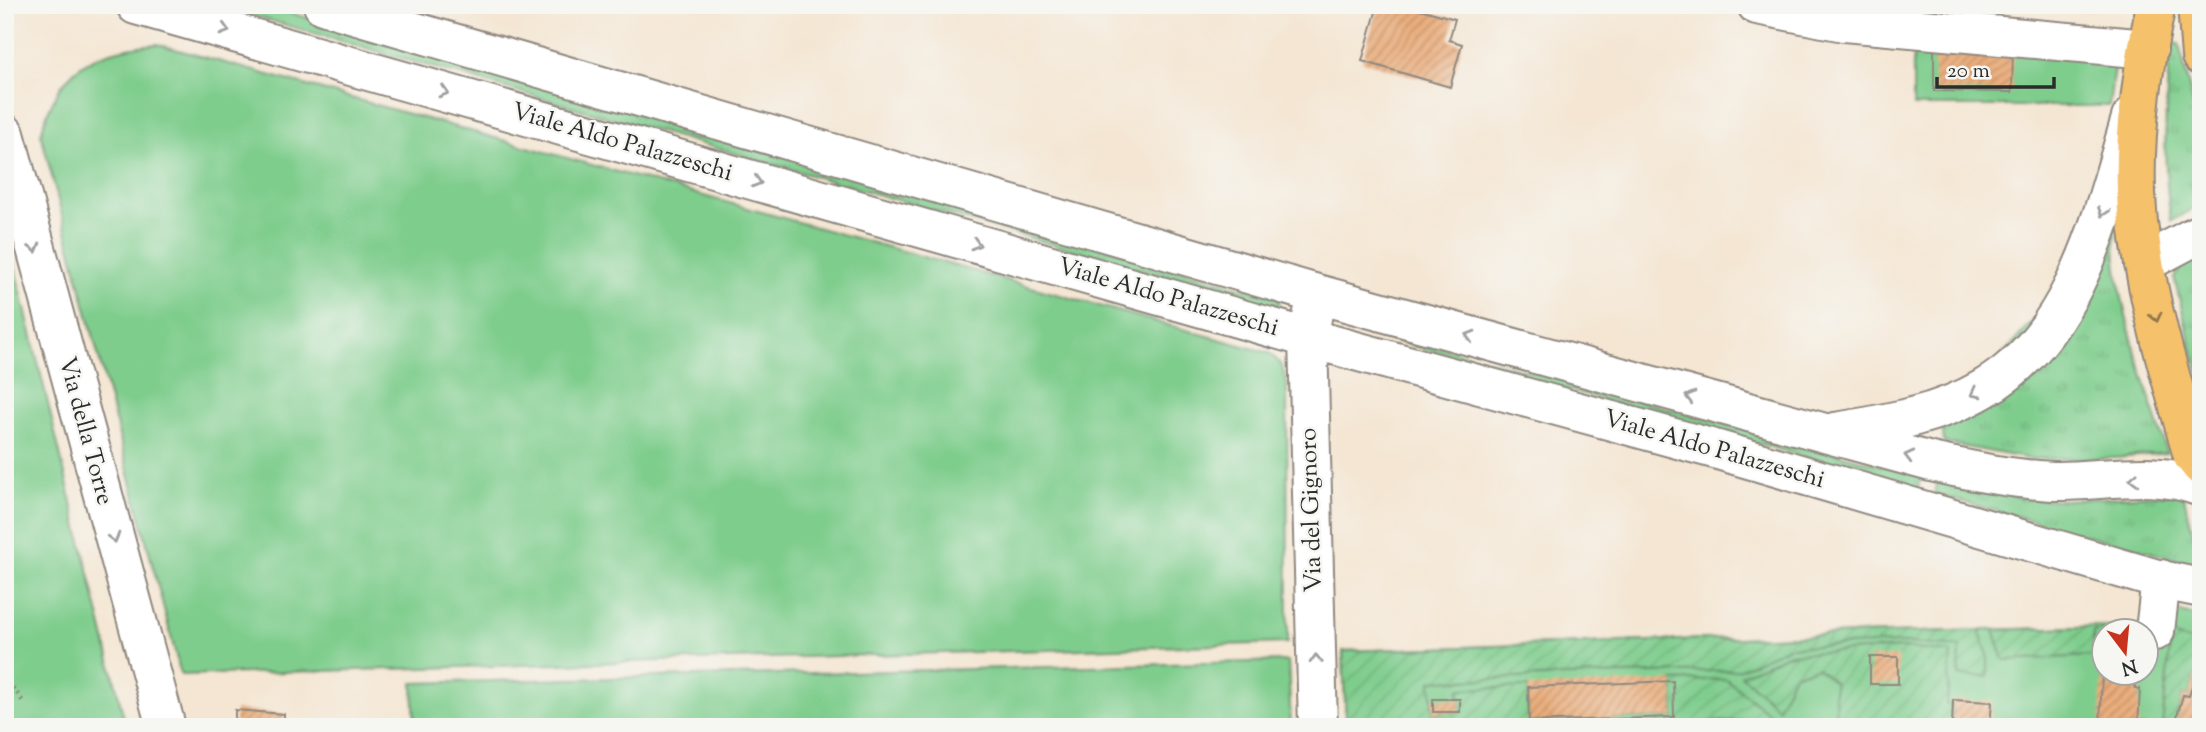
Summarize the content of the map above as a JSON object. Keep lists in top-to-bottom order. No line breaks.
{"streets":{"street":["Viale Aldo Palazzeschi","Via della Torre","Via del Gignoro"]},"crossings":[["Viale Aldo Palazzeschi","Via del Gignoro"]],"one_way":["Via della Torre","Via del Gignoro"],"scale_bar":"20 m","north":"bottom"}
